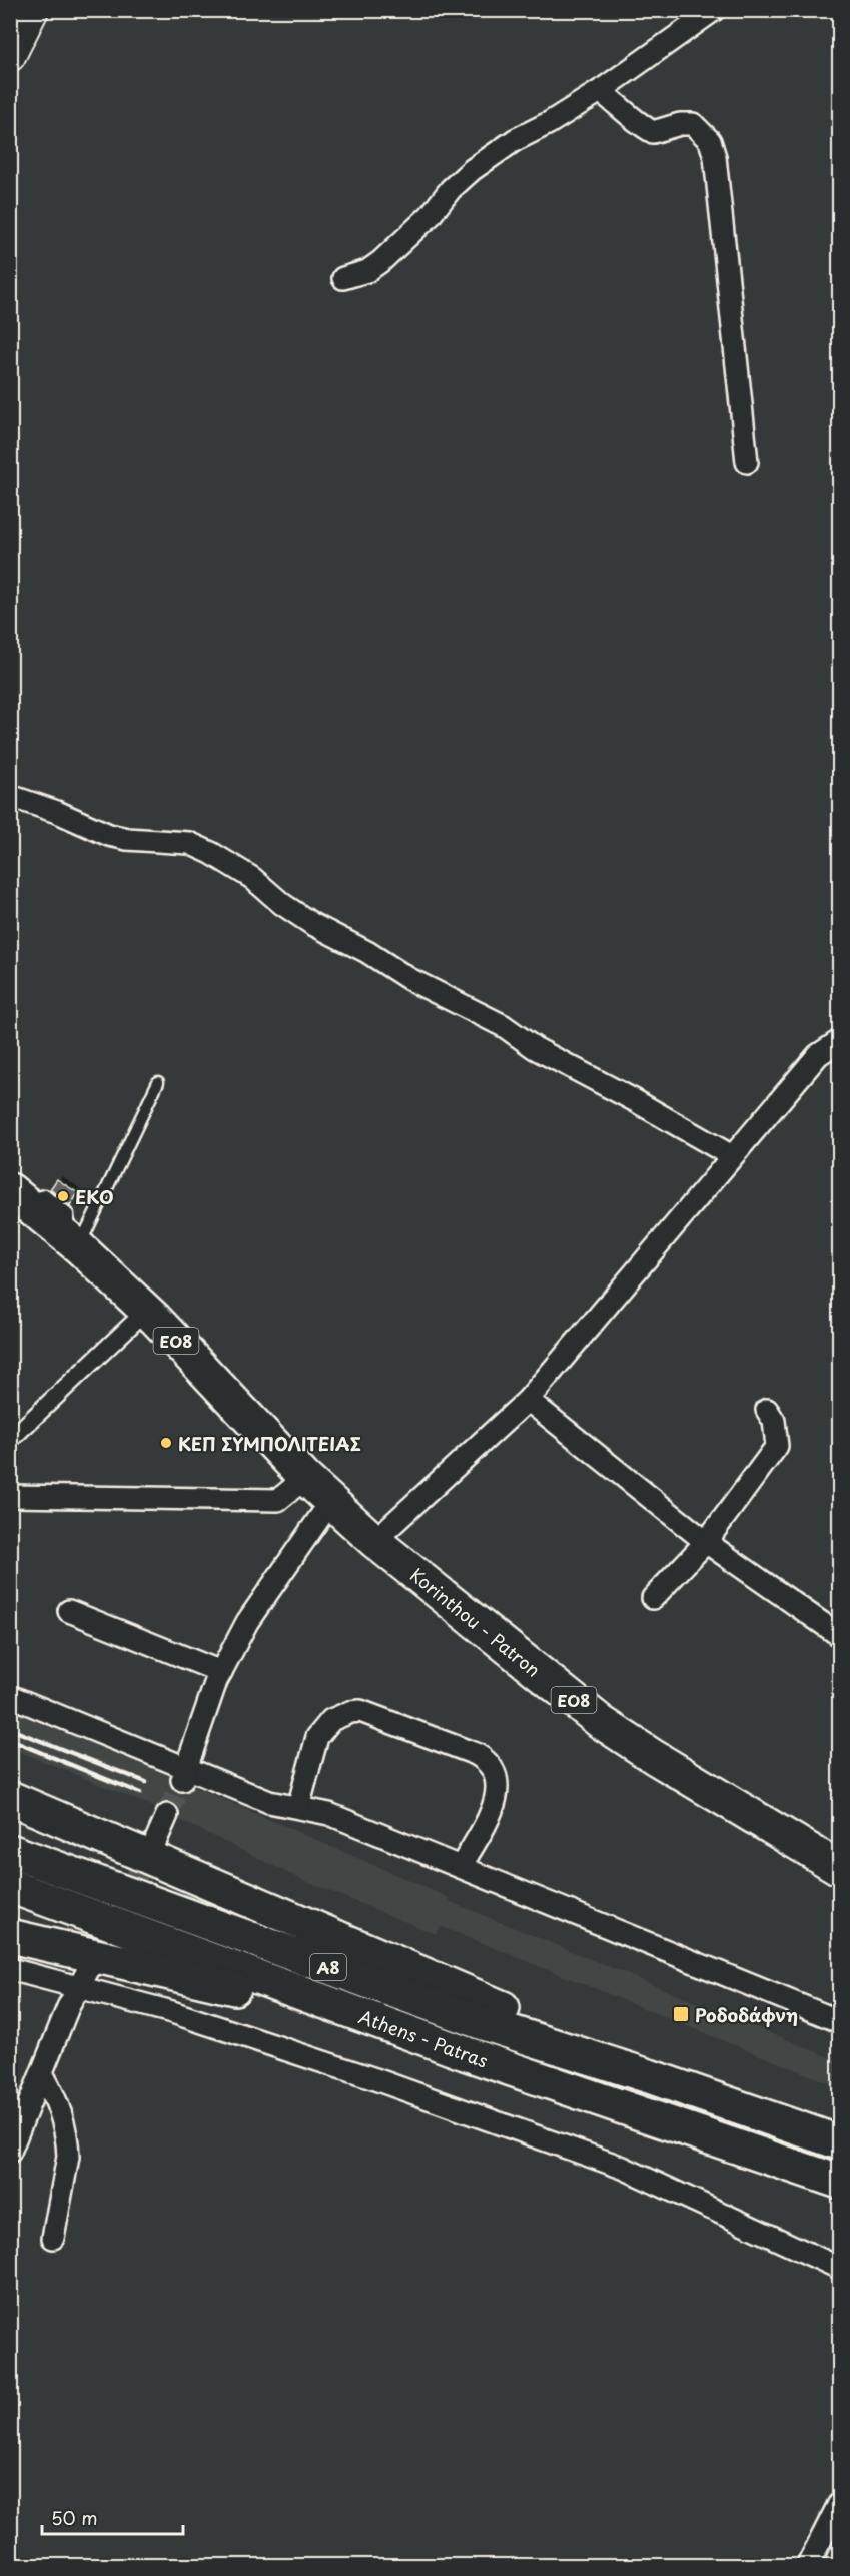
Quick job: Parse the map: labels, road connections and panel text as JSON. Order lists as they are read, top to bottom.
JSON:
{
  "streets": {
    "main road": [
      "ΕΟ8",
      "Korinthou - Patron",
      "Α8",
      "Athens - Patras"
    ]
  },
  "crossings": [
    ["ΕΟ8", "Korinthou - Patron"]
  ],
  "places": {
    "other": ["EKO", "ΚΕΠ ΣΥΜΠΟΛΙΤΕΙΑΣ"],
    "transit": ["Ροδοδάφνη"]
  },
  "scale_bar": "50 m"
}
